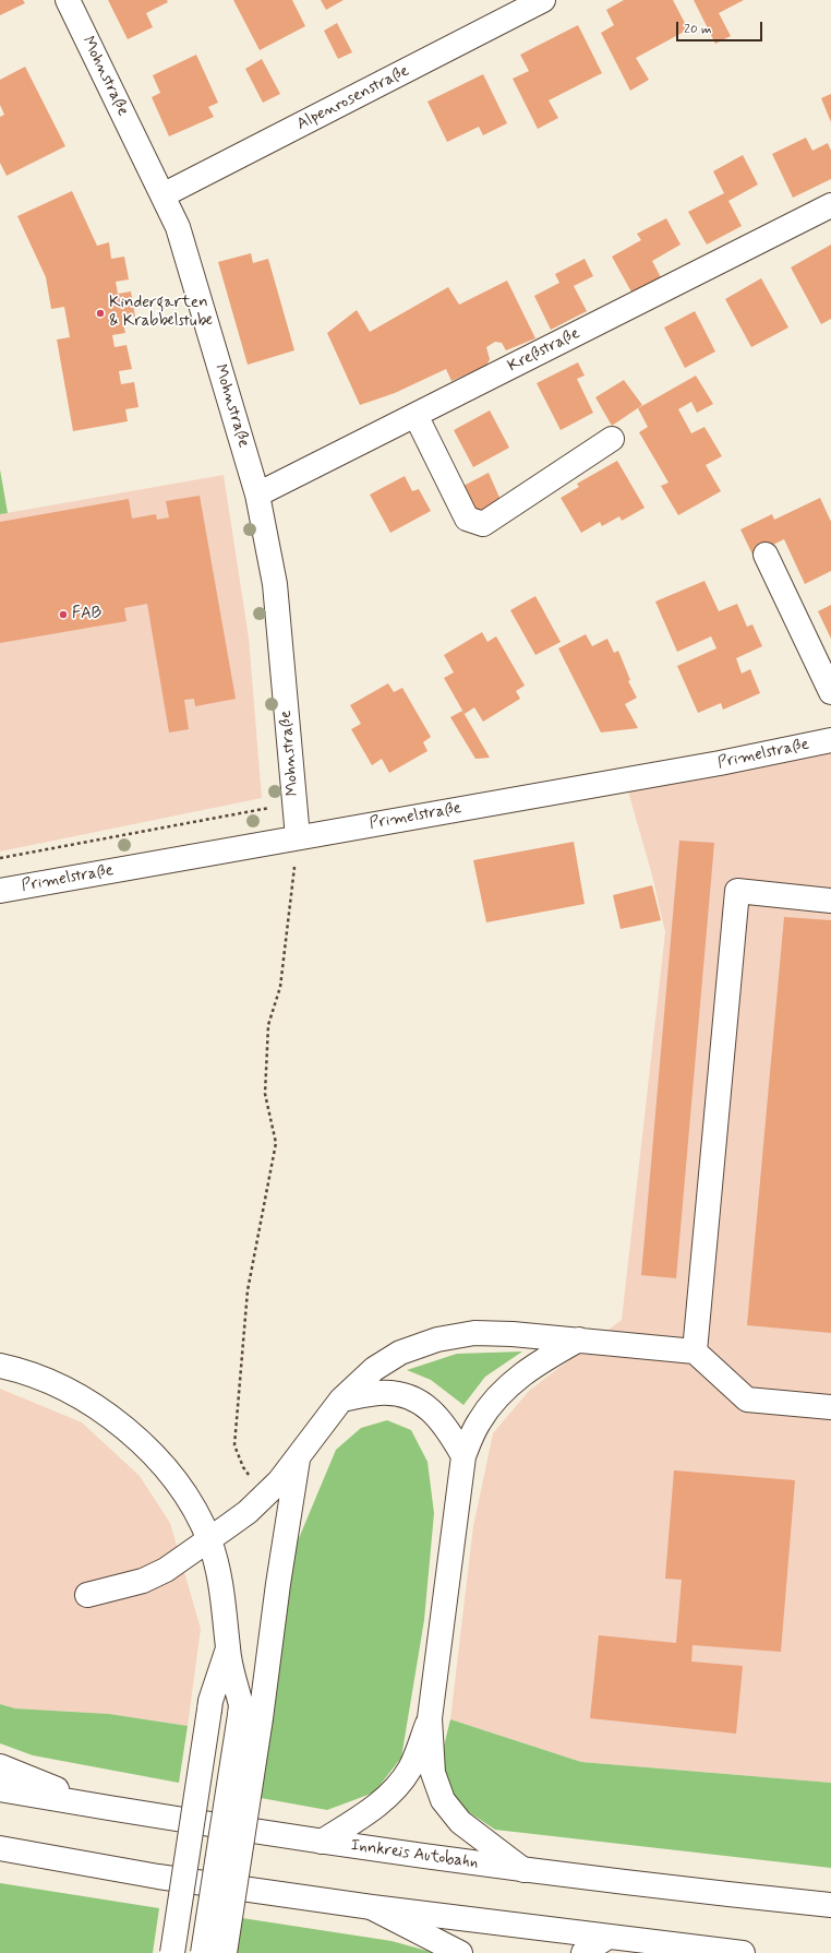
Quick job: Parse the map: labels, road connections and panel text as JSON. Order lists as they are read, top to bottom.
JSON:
{
  "streets": {
    "main road": [
      "Mohnstraße",
      "Alpenrosenstraße",
      "Kreßstraße",
      "Primelstraße",
      "Innkreis Autobahn"
    ]
  },
  "crossings": [
    ["Mohnstraße", "Alpenrosenstraße"],
    ["Mohnstraße", "Kreßstraße"],
    ["Mohnstraße", "Primelstraße"]
  ],
  "places": ["Kindergarten & Krabbelstube", "FAB"],
  "scale_bar": "20 m"
}
